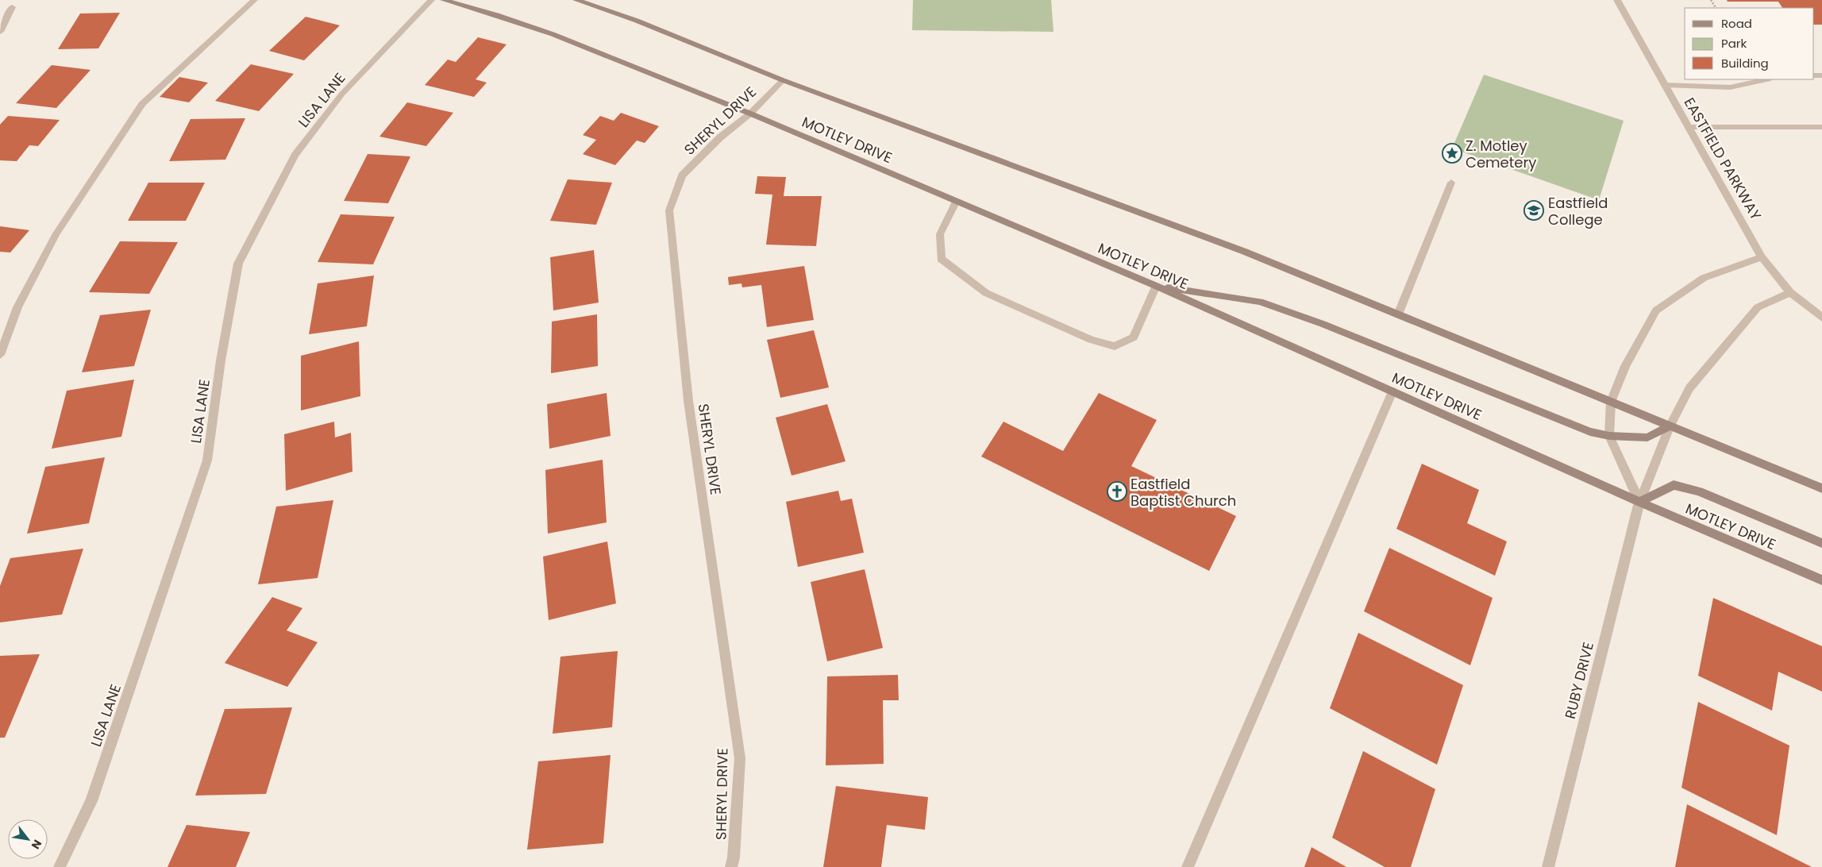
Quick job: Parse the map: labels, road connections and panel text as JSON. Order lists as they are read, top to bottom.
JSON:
{
  "streets": {
    "main road": ["MOTLEY DRIVE"],
    "street": [
      "LISA LANE",
      "SHERYL DRIVE",
      "EASTFIELD PARKWAY",
      "RUBY DRIVE"
    ]
  },
  "crossings": [
    ["SHERYL DRIVE", "MOTLEY DRIVE"],
    ["MOTLEY DRIVE", "RUBY DRIVE"],
    ["EASTFIELD PARKWAY", "RUBY DRIVE"]
  ],
  "places": {
    "place": ["Z. Motley Cemetery"],
    "school or university": ["Eastfield College"],
    "church": ["Eastfield Baptist Church"]
  },
  "legend": ["Road", "Park", "Building"],
  "north": "bottom right"
}
